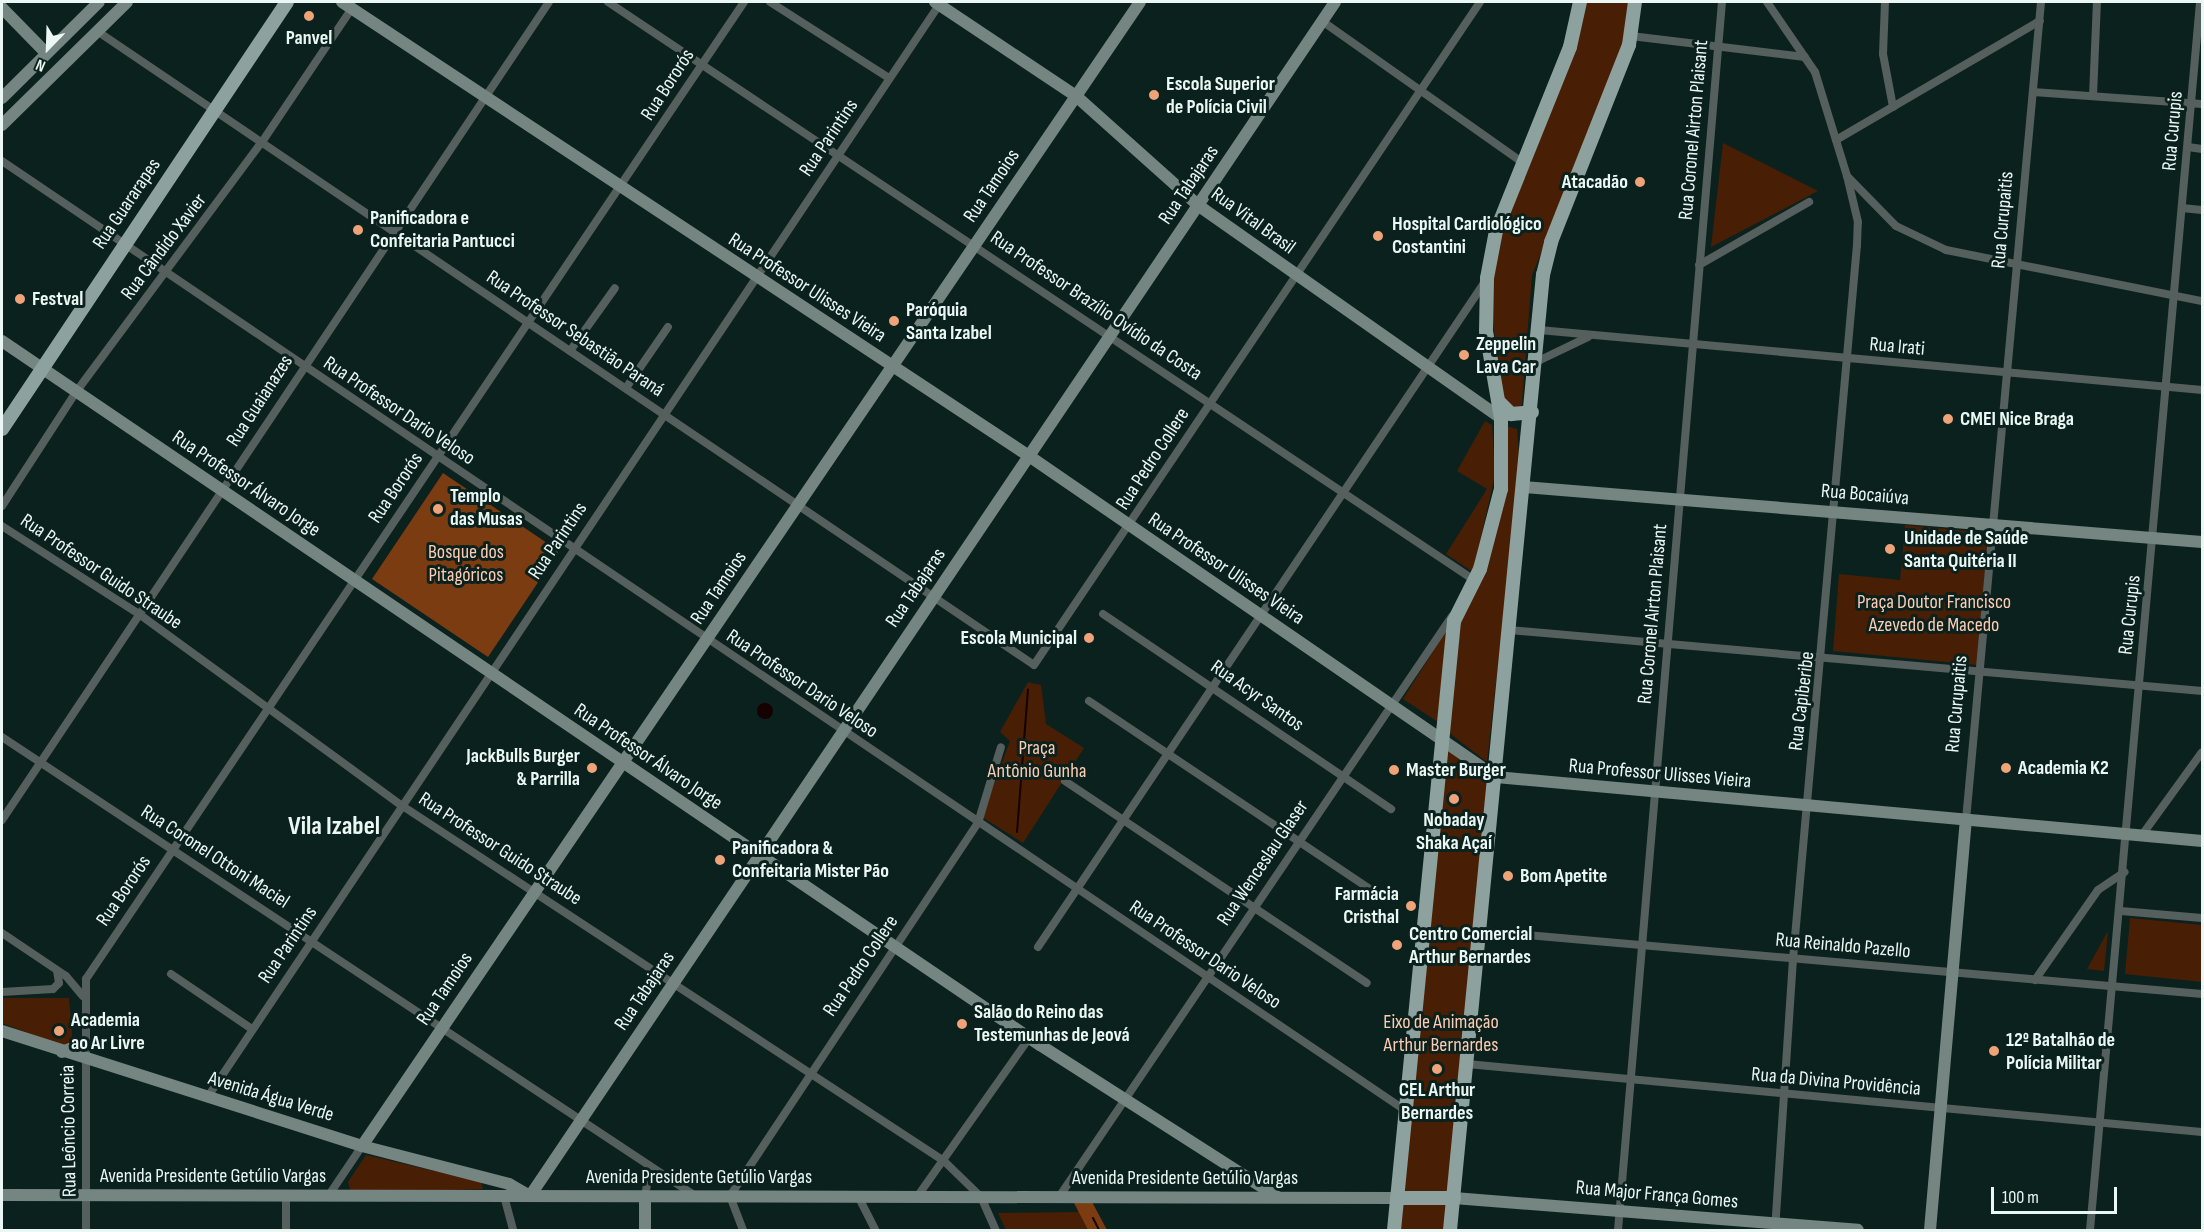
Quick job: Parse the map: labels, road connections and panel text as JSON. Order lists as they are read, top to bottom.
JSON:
{
  "streets": {
    "main road": ["Rua Guararapes"],
    "street": [
      "Rua Bororós",
      "Rua Coronel Airton Plaisant",
      "Rua Curupis",
      "Rua Parintins",
      "Rua Tabajaras",
      "Rua Tamoios",
      "Rua Curupaitis",
      "Rua Vital Brasil",
      "Rua Cândido Xavier",
      "Rua Professor Ulisses Vieira",
      "Rua Professor Brazílio Ovídio da Costa",
      "Rua Professor Sebastião Paraná",
      "Rua Irati",
      "Rua Guaianazes",
      "Rua Professor Dario Veloso",
      "Rua Pedro Collere",
      "Rua Professor Álvaro Jorge",
      "Rua Bocaiúva",
      "Rua Professor Guido Straube",
      "Rua Acyr Santos",
      "Rua Capiberibe",
      "Rua Coronel Ottoni Maciel",
      "Rua Wenceslau Glaser",
      "Rua Reinaldo Pazello",
      "Rua da Divina Providência",
      "Avenida Água Verde",
      "Rua Leôncio Correia",
      "Avenida Presidente Getúlio Vargas",
      "Rua Major França Gomes"
    ]
  },
  "crossings": [
    ["Rua Bororós", "Rua Professor Ulisses Vieira"],
    ["Rua Bororós", "Rua Professor Brazílio Ovídio da Costa"],
    ["Rua Bororós", "Rua Professor Sebastião Paraná"],
    ["Rua Bororós", "Rua Professor Dario Veloso"],
    ["Rua Bororós", "Rua Professor Álvaro Jorge"],
    ["Rua Bororós", "Rua Professor Guido Straube"],
    ["Rua Bororós", "Rua Coronel Ottoni Maciel"],
    ["Rua Bororós", "Rua Leôncio Correia"],
    ["Rua Coronel Airton Plaisant", "Rua Professor Ulisses Vieira"],
    ["Rua Coronel Airton Plaisant", "Rua Irati"],
    ["Rua Coronel Airton Plaisant", "Rua Bocaiúva"],
    ["Rua Coronel Airton Plaisant", "Rua Reinaldo Pazello"],
    ["Rua Coronel Airton Plaisant", "Rua da Divina Providência"],
    ["Rua Coronel Airton Plaisant", "Rua Major França Gomes"],
    ["Rua Curupis", "Rua Professor Ulisses Vieira"],
    ["Rua Curupis", "Rua Irati"],
    ["Rua Curupis", "Rua Bocaiúva"],
    ["Rua Curupis", "Rua Reinaldo Pazello"],
    ["Rua Curupis", "Rua da Divina Providência"],
    ["Rua Parintins", "Rua Vital Brasil"],
    ["Rua Parintins", "Rua Professor Ulisses Vieira"],
    ["Rua Parintins", "Rua Professor Brazílio Ovídio da Costa"],
    ["Rua Parintins", "Rua Professor Sebastião Paraná"],
    ["Rua Parintins", "Rua Professor Dario Veloso"],
    ["Rua Parintins", "Rua Professor Álvaro Jorge"],
    ["Rua Parintins", "Rua Professor Guido Straube"],
    ["Rua Parintins", "Rua Coronel Ottoni Maciel"],
    ["Rua Parintins", "Avenida Água Verde"],
    ["Rua Tabajaras", "Rua Vital Brasil"],
    ["Rua Tabajaras", "Rua Professor Ulisses Vieira"],
    ["Rua Tabajaras", "Rua Professor Brazílio Ovídio da Costa"],
    ["Rua Tabajaras", "Rua Professor Sebastião Paraná"],
    ["Rua Tabajaras", "Rua Professor Dario Veloso"],
    ["Rua Tabajaras", "Rua Professor Álvaro Jorge"],
    ["Rua Tabajaras", "Rua Professor Guido Straube"],
    ["Rua Tabajaras", "Rua Coronel Ottoni Maciel"],
    ["Rua Tabajaras", "Avenida Água Verde"],
    ["Rua Tabajaras", "Avenida Presidente Getúlio Vargas"],
    ["Rua Tamoios", "Rua Vital Brasil"],
    ["Rua Tamoios", "Rua Professor Ulisses Vieira"],
    ["Rua Tamoios", "Rua Professor Brazílio Ovídio da Costa"],
    ["Rua Tamoios", "Rua Professor Sebastião Paraná"],
    ["Rua Tamoios", "Rua Professor Dario Veloso"],
    ["Rua Tamoios", "Rua Professor Álvaro Jorge"],
    ["Rua Tamoios", "Rua Professor Guido Straube"],
    ["Rua Tamoios", "Rua Coronel Ottoni Maciel"],
    ["Rua Tamoios", "Avenida Água Verde"],
    ["Rua Tamoios", "Avenida Presidente Getúlio Vargas"],
    ["Rua Guararapes", "Rua Professor Sebastião Paraná"],
    ["Rua Guararapes", "Rua Professor Dario Veloso"],
    ["Rua Guararapes", "Rua Professor Álvaro Jorge"],
    ["Rua Curupaitis", "Rua Professor Ulisses Vieira"],
    ["Rua Curupaitis", "Rua Irati"],
    ["Rua Curupaitis", "Rua Bocaiúva"],
    ["Rua Curupaitis", "Rua Reinaldo Pazello"],
    ["Rua Curupaitis", "Rua da Divina Providência"],
    ["Rua Vital Brasil", "Rua Pedro Collere"],
    ["Rua Cândido Xavier", "Rua Professor Ulisses Vieira"],
    ["Rua Cândido Xavier", "Rua Professor Sebastião Paraná"],
    ["Rua Cândido Xavier", "Rua Professor Dario Veloso"],
    ["Rua Cândido Xavier", "Rua Professor Álvaro Jorge"],
    ["Rua Professor Ulisses Vieira", "Rua Guaianazes"],
    ["Rua Professor Ulisses Vieira", "Rua Pedro Collere"],
    ["Rua Professor Ulisses Vieira", "Rua Capiberibe"],
    ["Rua Professor Ulisses Vieira", "Rua Wenceslau Glaser"],
    ["Rua Professor Brazílio Ovídio da Costa", "Rua Pedro Collere"],
    ["Rua Professor Sebastião Paraná", "Rua Guaianazes"],
    ["Rua Professor Sebastião Paraná", "Rua Pedro Collere"],
    ["Rua Irati", "Rua Capiberibe"],
    ["Rua Guaianazes", "Rua Professor Dario Veloso"],
    ["Rua Guaianazes", "Rua Professor Álvaro Jorge"],
    ["Rua Guaianazes", "Rua Professor Guido Straube"],
    ["Rua Guaianazes", "Rua Coronel Ottoni Maciel"],
    ["Rua Professor Dario Veloso", "Rua Pedro Collere"],
    ["Rua Professor Dario Veloso", "Rua Wenceslau Glaser"],
    ["Rua Pedro Collere", "Rua Professor Álvaro Jorge"],
    ["Rua Pedro Collere", "Rua Professor Guido Straube"],
    ["Rua Pedro Collere", "Avenida Presidente Getúlio Vargas"],
    ["Rua Professor Álvaro Jorge", "Rua Wenceslau Glaser"],
    ["Rua Professor Álvaro Jorge", "Avenida Presidente Getúlio Vargas"],
    ["Rua Bocaiúva", "Rua Capiberibe"],
    ["Rua Professor Guido Straube", "Avenida Presidente Getúlio Vargas"],
    ["Rua Acyr Santos", "Rua Wenceslau Glaser"],
    ["Rua Capiberibe", "Rua Reinaldo Pazello"],
    ["Rua Capiberibe", "Rua da Divina Providência"],
    ["Rua Capiberibe", "Rua Major França Gomes"],
    ["Rua Coronel Ottoni Maciel", "Avenida Presidente Getúlio Vargas"],
    ["Rua Wenceslau Glaser", "Avenida Presidente Getúlio Vargas"],
    ["Avenida Água Verde", "Rua Leôncio Correia"],
    ["Avenida Água Verde", "Avenida Presidente Getúlio Vargas"],
    ["Rua Leôncio Correia", "Avenida Presidente Getúlio Vargas"]
  ],
  "districts": ["Vila Izabel"],
  "parks": [
    "Bosque dos Pitagóricos",
    "Praça Doutor Francisco Azevedo de Macedo",
    "Praça Antônio Gunha",
    "Eixo de Animação Arthur Bernardes"
  ],
  "places": [
    "Panvel",
    "Escola Superior de Polícia Civil",
    "Atacadão",
    "Panificadora e Confeitaria Pantucci",
    "Hospital Cardiológico Costantini",
    "Festval",
    "Paróquia Santa Izabel",
    "Zeppelin Lava Car",
    "CMEI Nice Braga",
    "Templo das Musas",
    "Unidade de Saúde Santa Quitéria II",
    "Escola Municipal",
    "JackBulls Burger & Parrilla",
    "Academia K2",
    "Master Burger",
    "Nobaday Shaka Açaí",
    "Panificadora & Confeitaria Mister Pão",
    "Bom Apetite",
    "Farmácia Cristhal",
    "Centro Comercial Arthur Bernardes",
    "Salão do Reino das Testemunhas de Jeová",
    "Academia ao Ar Livre",
    "12º Batalhão de Polícia Militar",
    "CEL Arthur Bernardes"
  ],
  "scale_bar": "100 m",
  "north": "bottom left"
}
